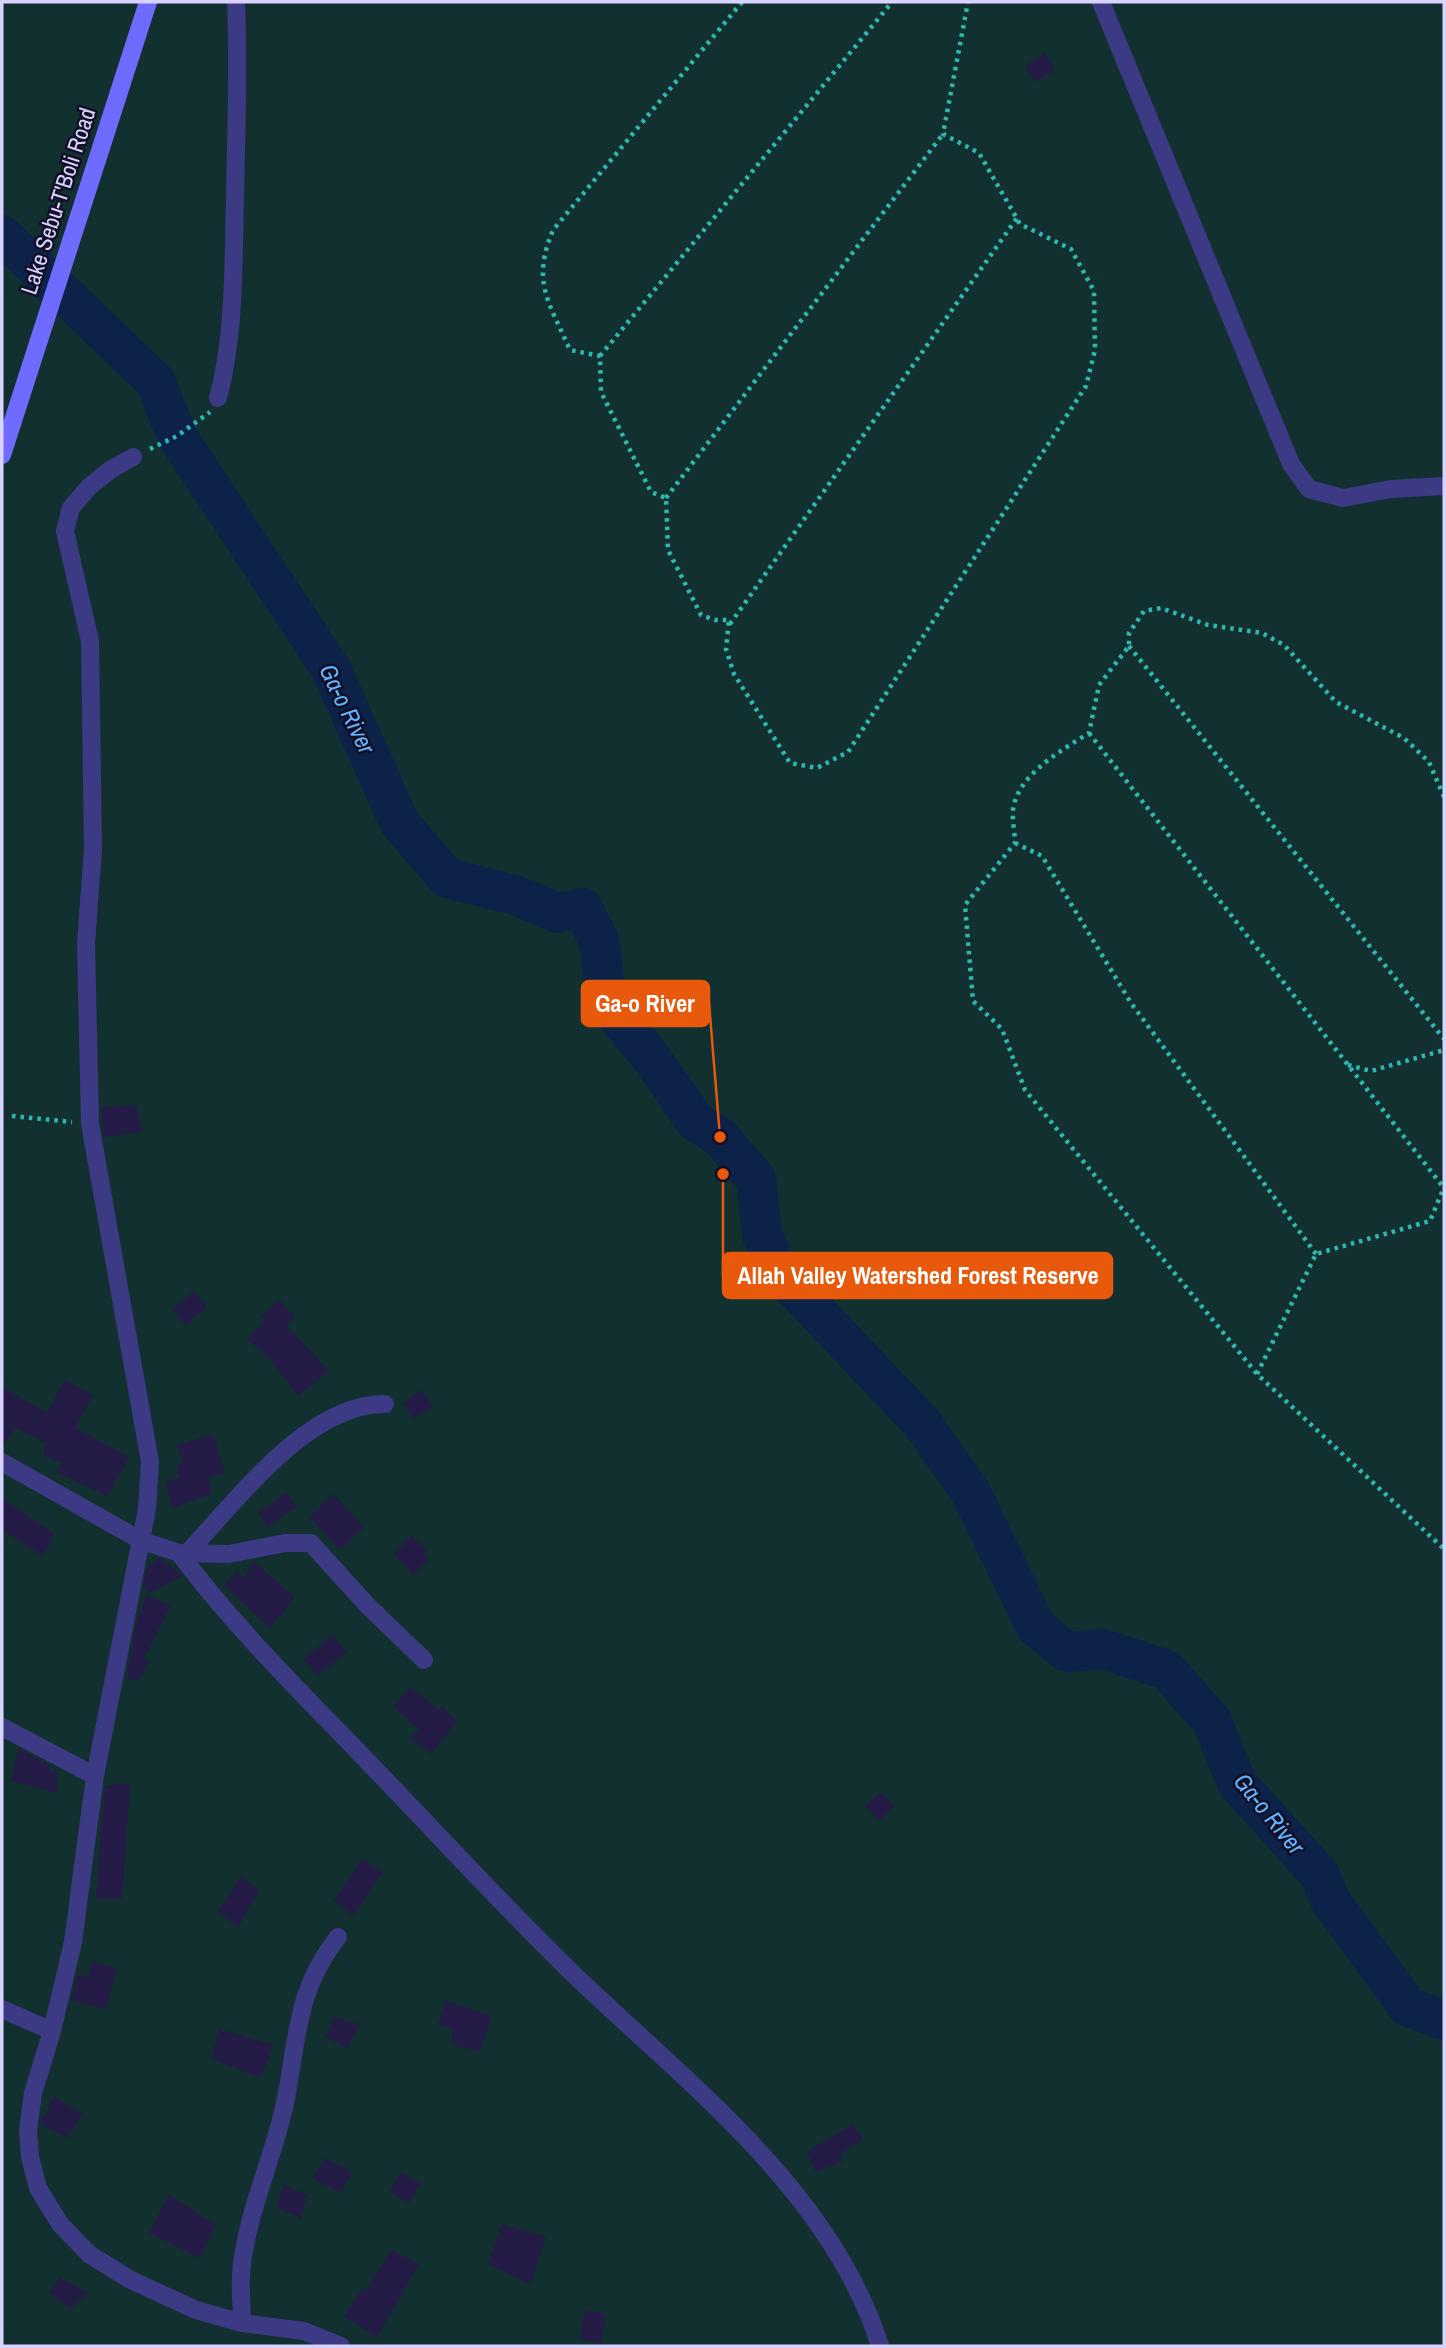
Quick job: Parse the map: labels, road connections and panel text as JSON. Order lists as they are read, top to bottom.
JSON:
{
  "streets": {
    "main road": ["Lake Sebu-T'Boli Road"]
  },
  "water": ["Ga-o River"],
  "places": ["Ga-o River", "Allah Valley Watershed Forest Reserve"]
}
